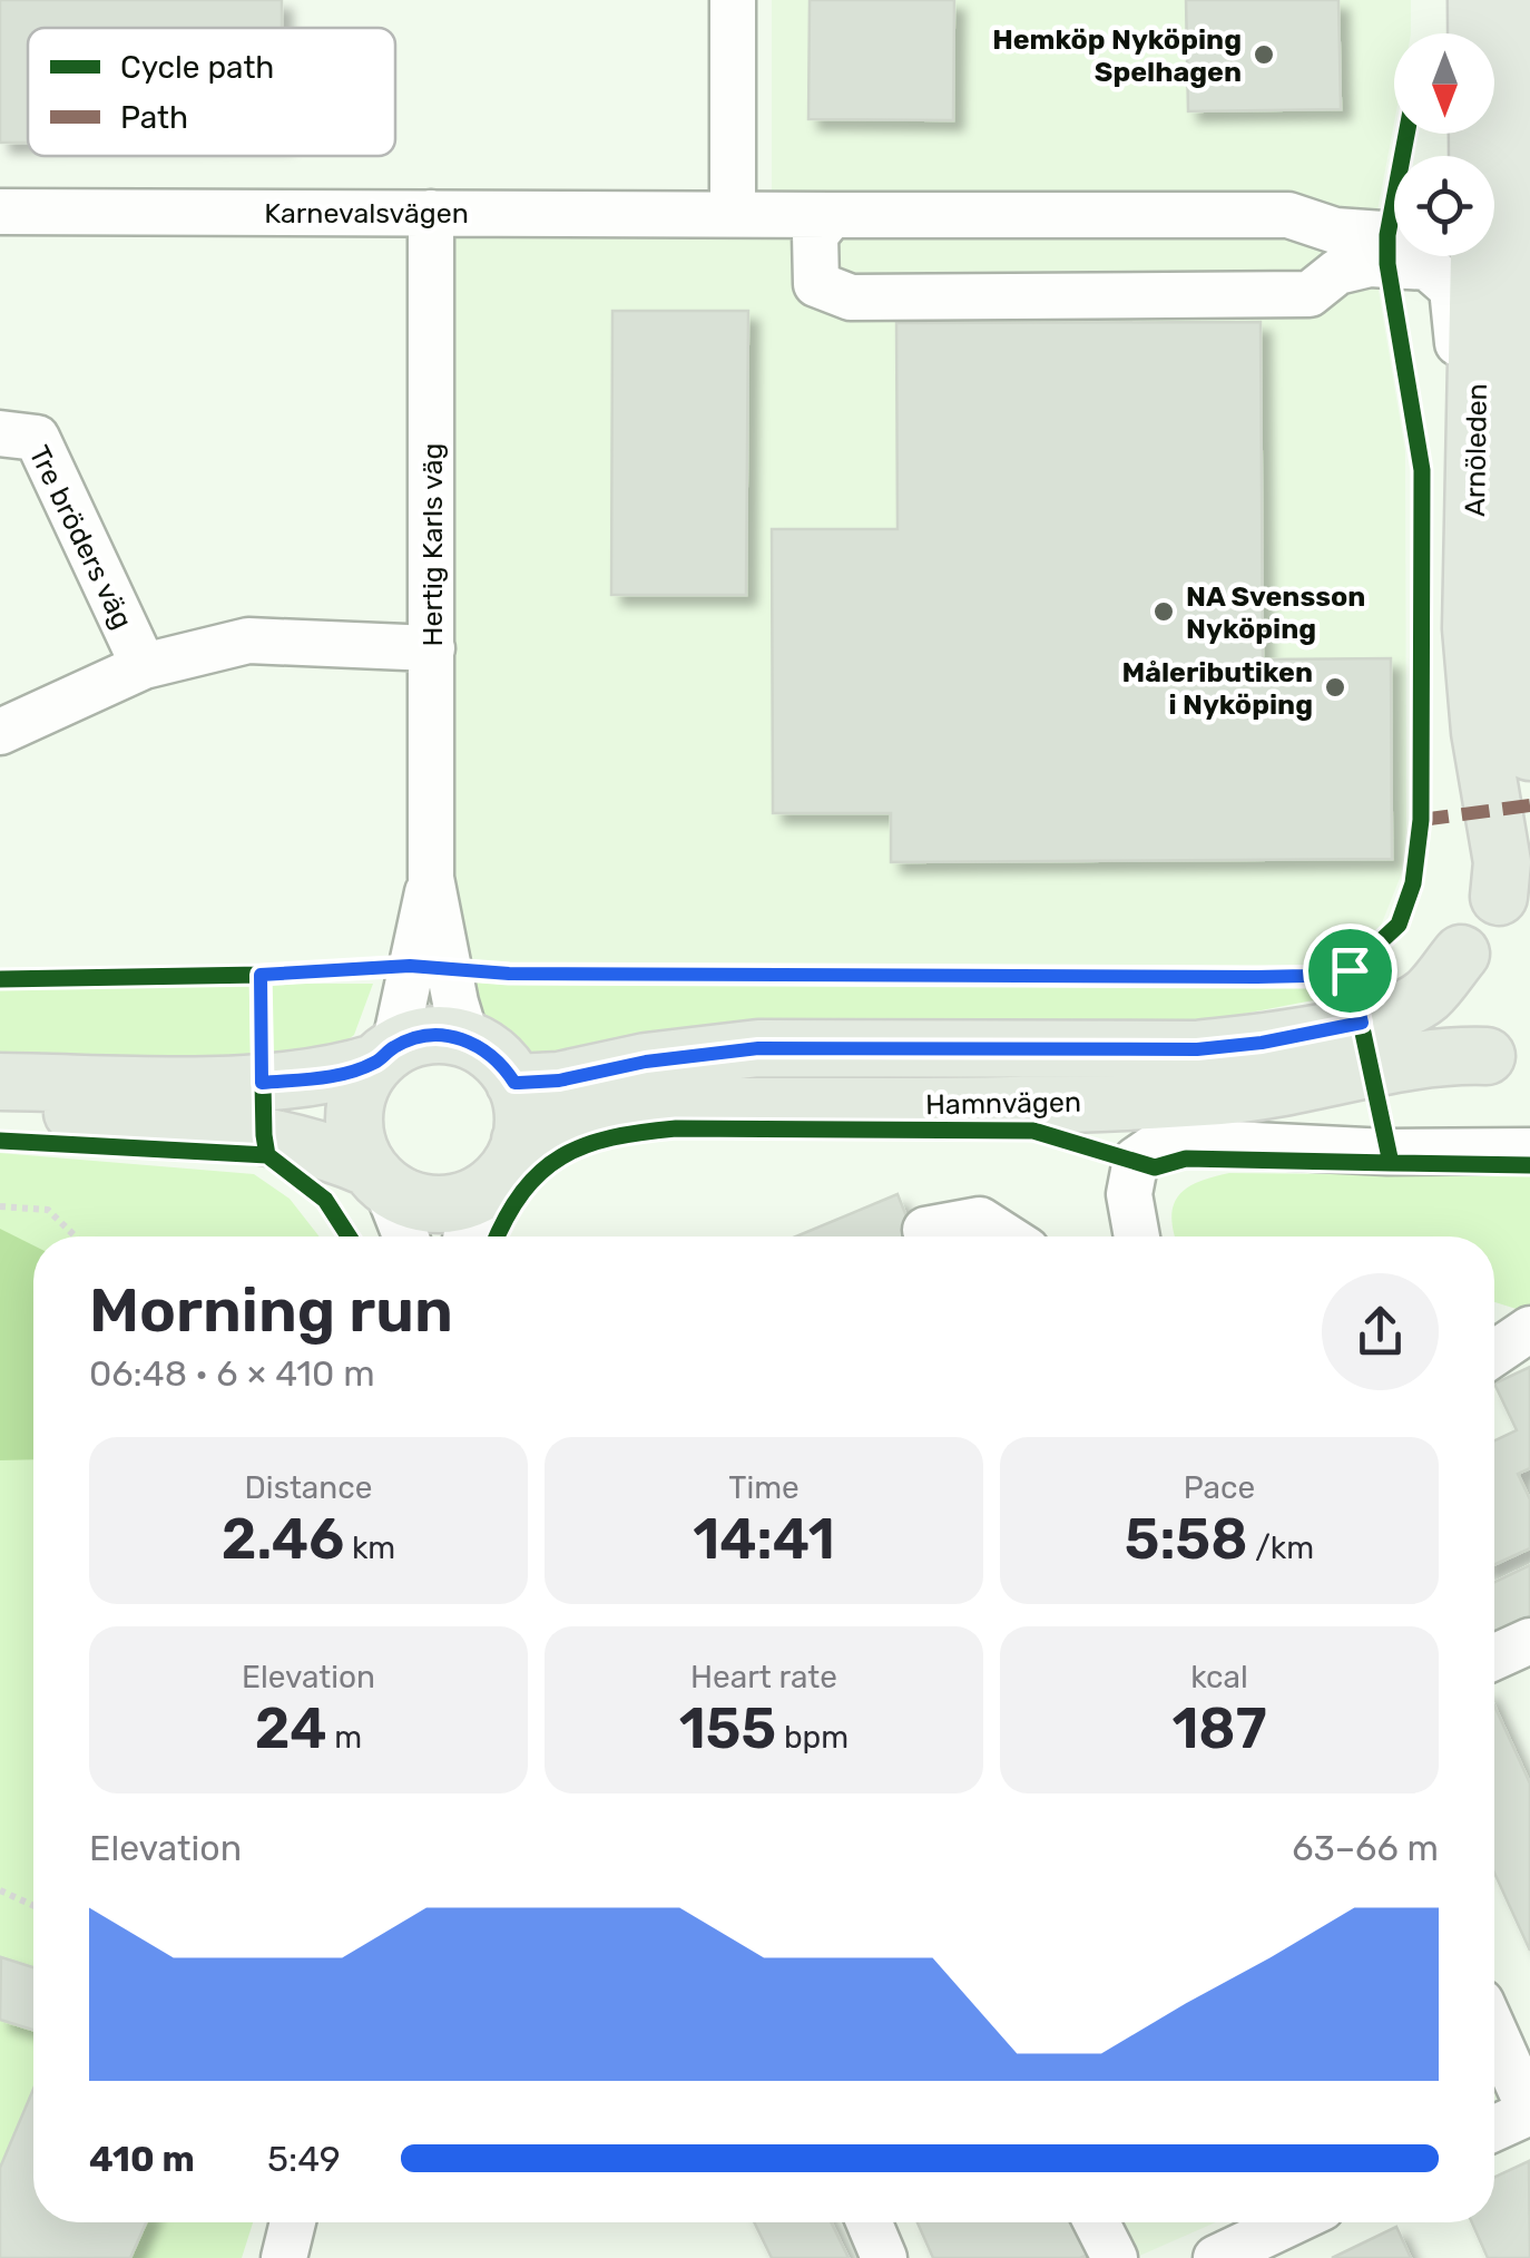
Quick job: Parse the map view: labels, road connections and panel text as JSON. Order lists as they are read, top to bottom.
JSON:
{
  "streets": {
    "main road": ["Arnöleden", "Hamnvägen"],
    "street": ["Karnevalsvägen", "Tre bröders väg", "Hertig Karls väg"]
  },
  "crossings": [
    ["Karnevalsvägen", "Hertig Karls väg"],
    ["Arnöleden", "Hamnvägen"],
    ["Hertig Karls väg", "Hamnvägen"]
  ],
  "places": ["Hemköp Nyköping Spelhagen", "NA Svensson Nyköping", "Måleributiken i Nyköping"],
  "legend": ["Cycle path", "Path"],
  "north": "bottom",
  "page": {
    "heading": ["Morning run", "06:48 · 6 × 410 m"],
    "stats": [
      ["Distance", "2.46 km"],
      ["Time", "14:41"],
      ["Pace", "5:58 /km"],
      ["Elevation", "24 m"],
      ["Heart rate", "155 bpm"],
      ["kcal", "187"]
    ],
    "chart": ["Elevation", "63–66 m"],
    "list": [
      {
        "name": "410 m",
        "note": "5:49"
      }
    ]
  }
}
